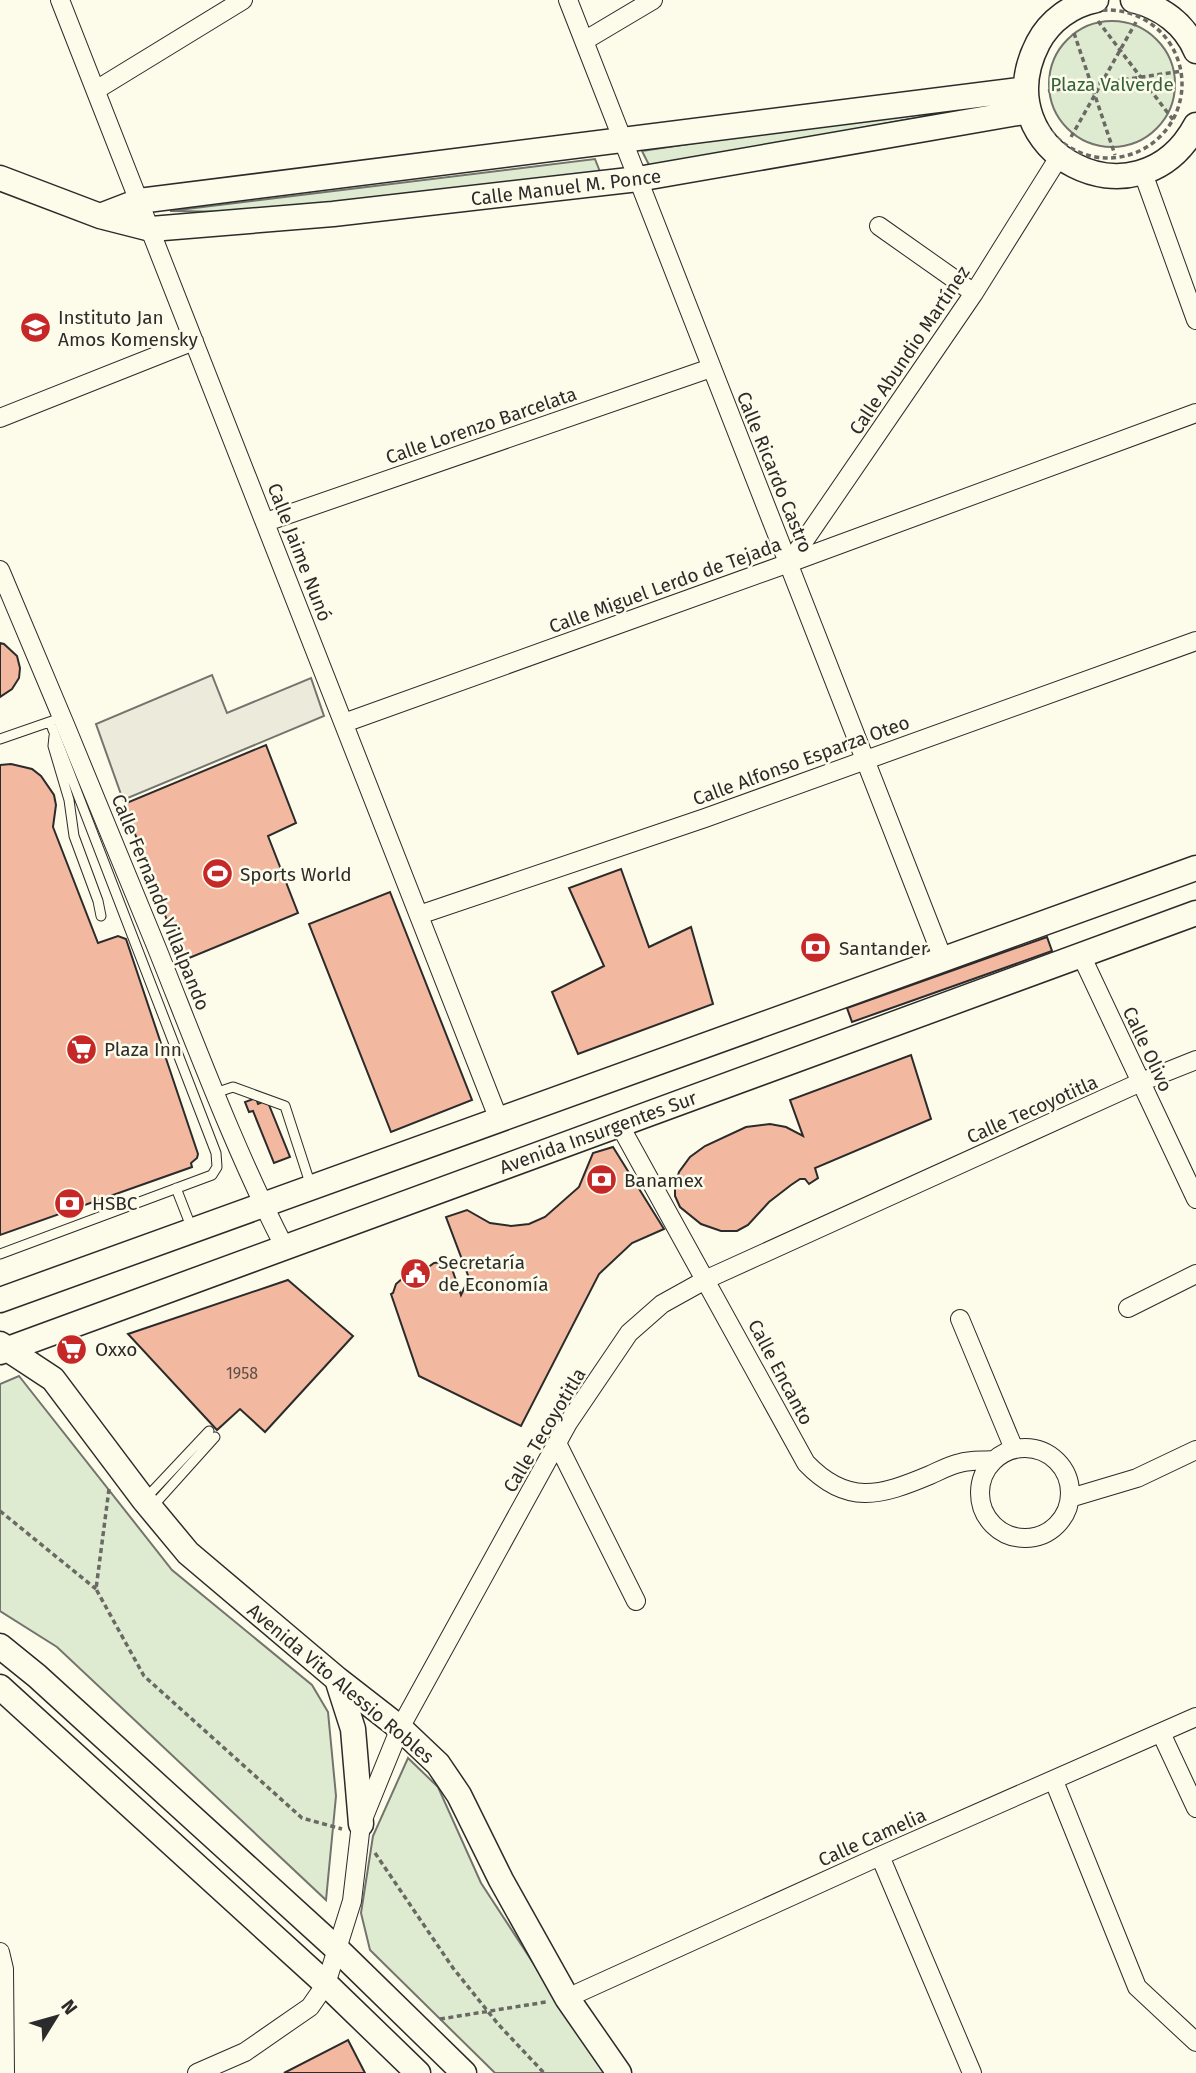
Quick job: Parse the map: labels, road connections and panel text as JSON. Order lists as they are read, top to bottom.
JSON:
{
  "streets": {
    "main road": ["Calle Manuel M. Ponce", "Avenida Insurgentes Sur", "Avenida Vito Alessio Robles"],
    "street": [
      "Calle Abundio Martínez",
      "Calle Lorenzo Barcelata",
      "Calle Ricardo Castro",
      "Calle Jaime Nunó",
      "Calle Miguel Lerdo de Tejada",
      "Calle Alfonso Esparza Oteo",
      "Calle Fernando Villalpando",
      "Calle Olivo",
      "Calle Tecoyotitla",
      "Calle Encanto",
      "Calle Camelia"
    ]
  },
  "crossings": [
    ["Calle Manuel M. Ponce", "Calle Ricardo Castro"],
    ["Calle Manuel M. Ponce", "Calle Jaime Nunó"],
    ["Calle Abundio Martínez", "Calle Ricardo Castro"],
    ["Calle Abundio Martínez", "Calle Miguel Lerdo de Tejada"],
    ["Calle Lorenzo Barcelata", "Calle Ricardo Castro"],
    ["Calle Lorenzo Barcelata", "Calle Jaime Nunó"],
    ["Calle Ricardo Castro", "Calle Miguel Lerdo de Tejada"],
    ["Calle Ricardo Castro", "Calle Alfonso Esparza Oteo"],
    ["Calle Jaime Nunó", "Calle Miguel Lerdo de Tejada"],
    ["Calle Jaime Nunó", "Calle Alfonso Esparza Oteo"],
    ["Calle Fernando Villalpando", "Avenida Insurgentes Sur"],
    ["Calle Olivo", "Calle Tecoyotitla"],
    ["Calle Olivo", "Avenida Insurgentes Sur"],
    ["Calle Tecoyotitla", "Calle Encanto"],
    ["Calle Tecoyotitla", "Avenida Vito Alessio Robles"],
    ["Avenida Insurgentes Sur", "Calle Encanto"],
    ["Avenida Insurgentes Sur", "Avenida Vito Alessio Robles"],
    ["Avenida Vito Alessio Robles", "Calle Camelia"]
  ],
  "parks": ["Plaza Valverde"],
  "places": {
    "school or university": ["Instituto Jan Amos Komensky"],
    "sports": ["Sports World"],
    "bank": ["Santander", "Banamex", "HSBC"],
    "supermarket": ["Plaza Inn", "Oxxo"],
    "public building": ["Secretaría de Economía"]
  },
  "house_numbers": ["1958"],
  "north": "top right"
}
